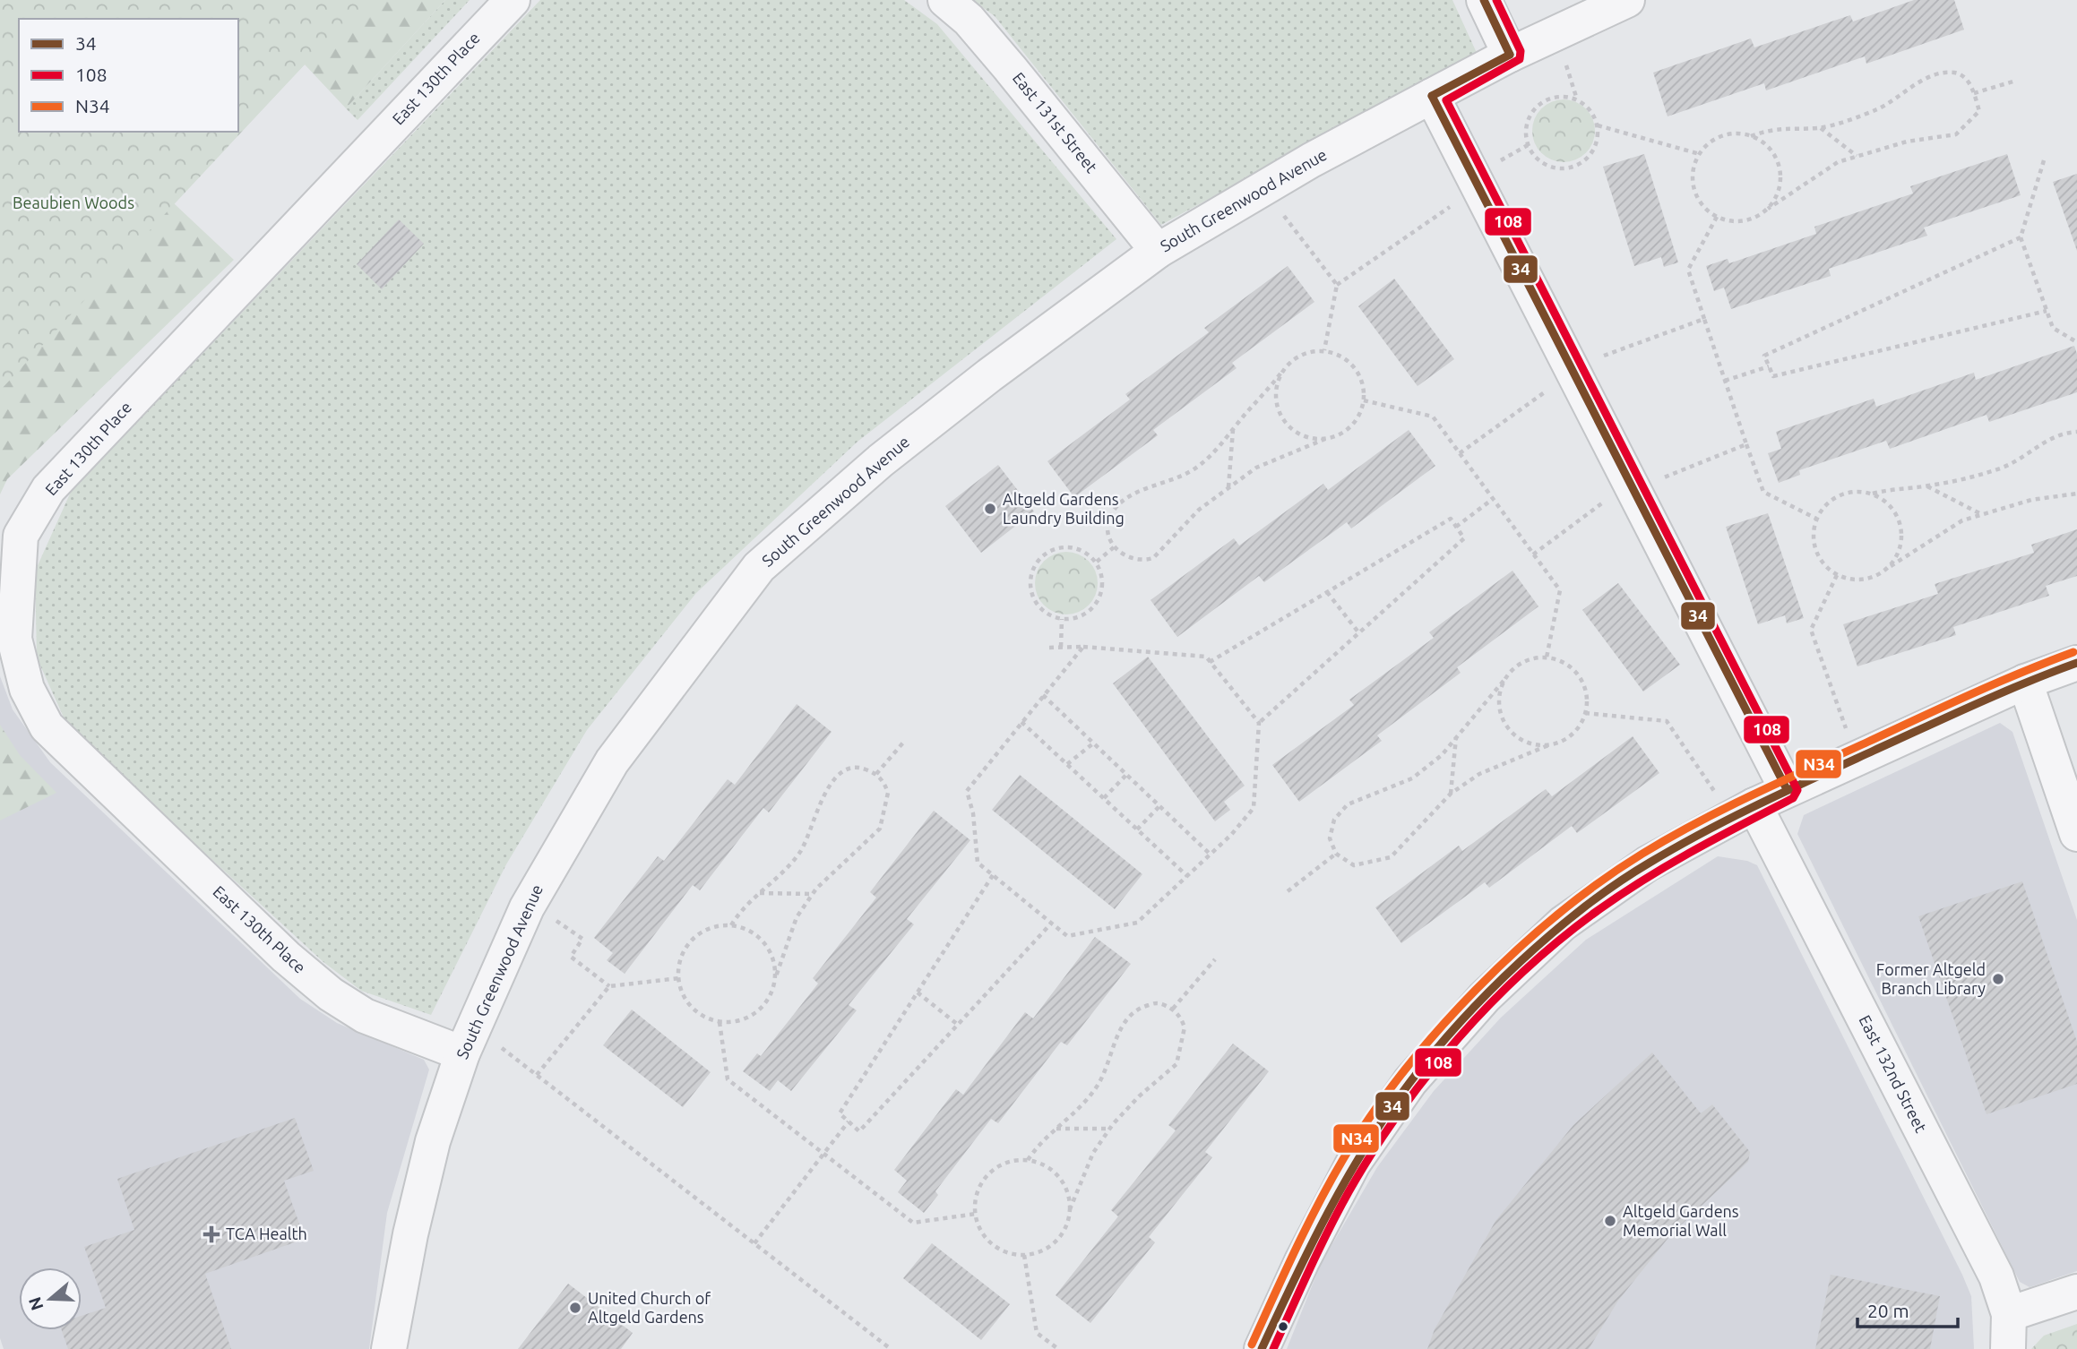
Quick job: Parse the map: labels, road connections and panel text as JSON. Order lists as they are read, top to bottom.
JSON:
{
  "streets": {
    "street": [
      "East 130th Place",
      "East 131st Street",
      "South Greenwood Avenue",
      "East 132nd Street"
    ]
  },
  "crossings": [
    ["East 130th Place", "South Greenwood Avenue"],
    ["East 131st Street", "South Greenwood Avenue"]
  ],
  "parks": ["Beaubien Woods"],
  "places": {
    "other": [
      "Altgeld Gardens Laundry Building",
      "Former Altgeld Branch Library",
      "Altgeld Gardens Memorial Wall",
      "United Church of Altgeld Gardens"
    ],
    "health": ["TCA Health"]
  },
  "lines": ["transit line 34", "transit line 108", "transit line N34"],
  "legend": ["34", "108", "N34"],
  "scale_bar": "20 m",
  "north": "left"
}
